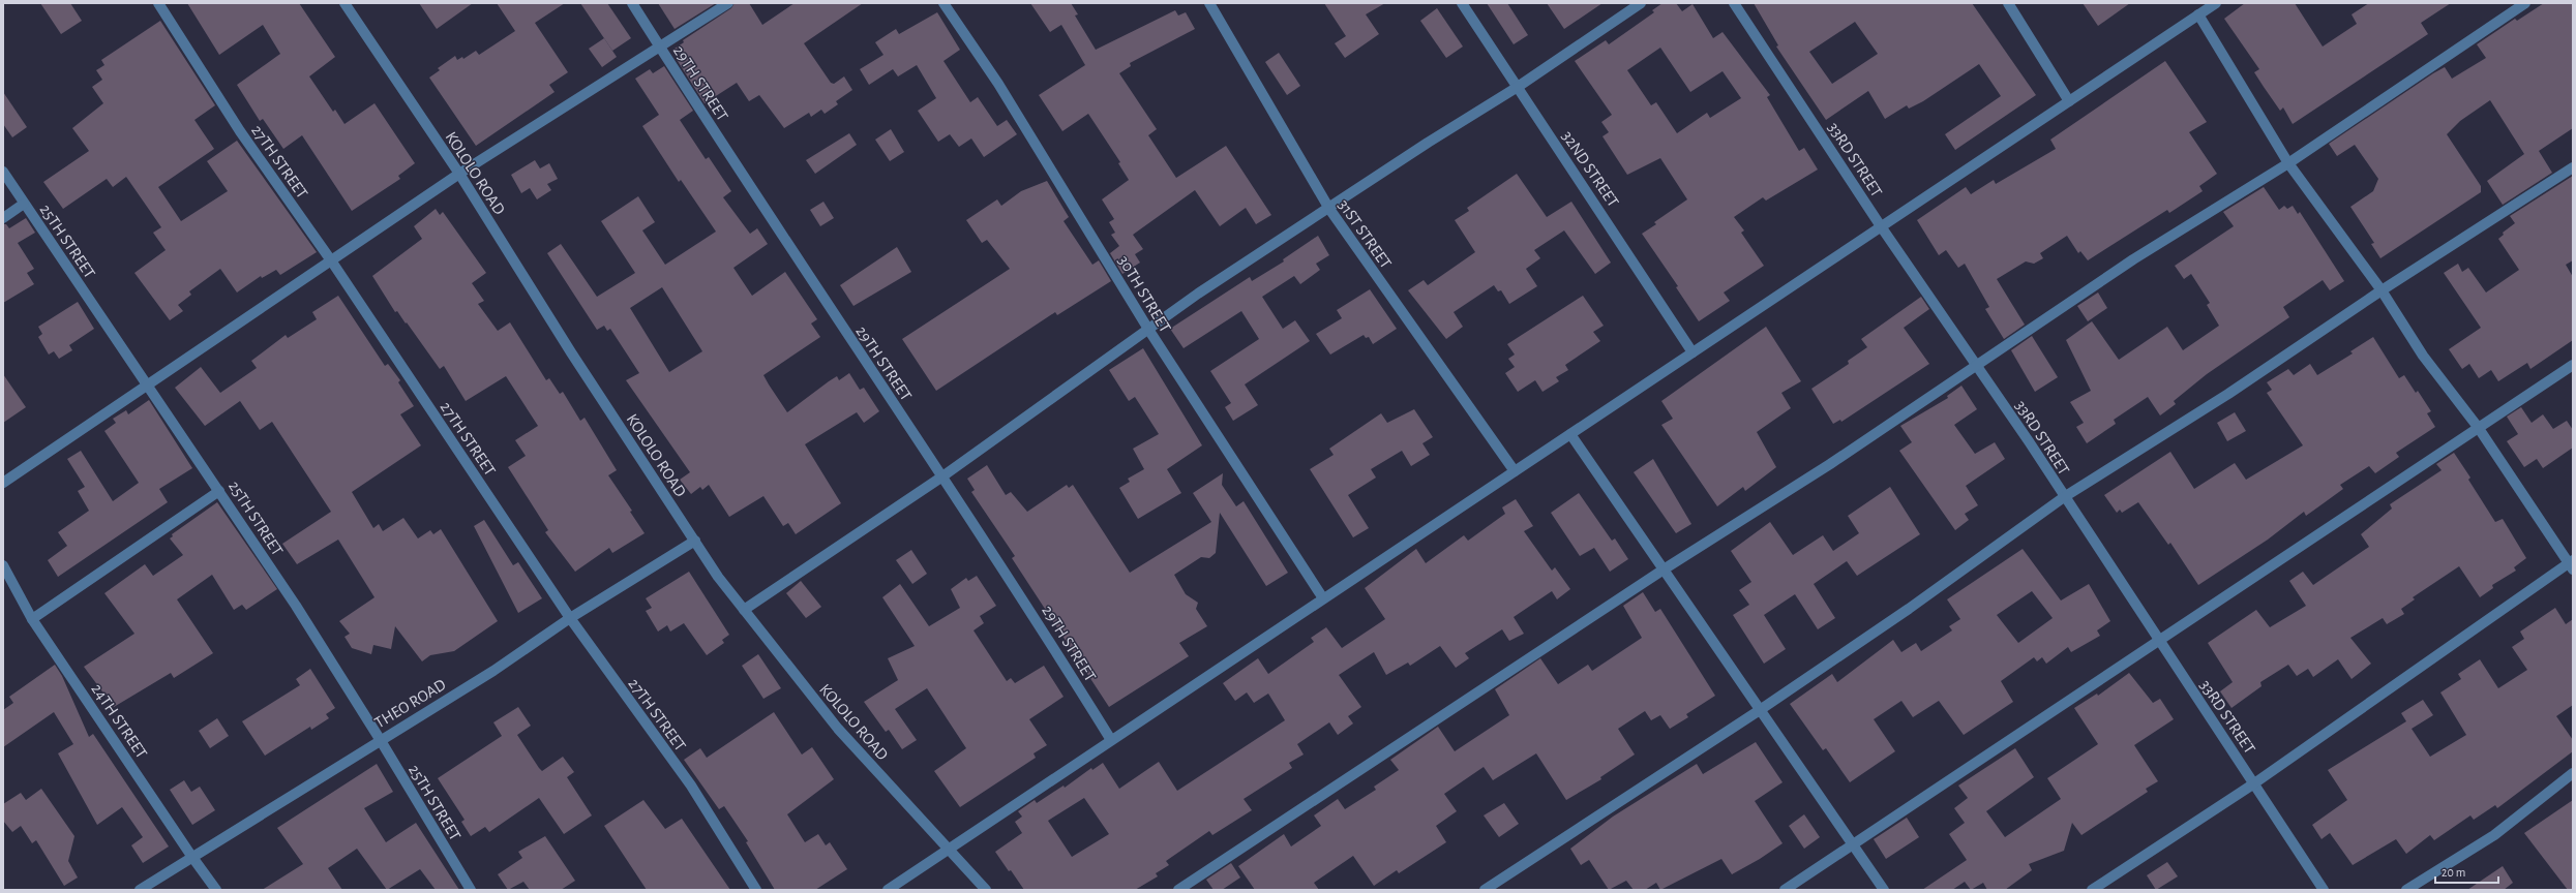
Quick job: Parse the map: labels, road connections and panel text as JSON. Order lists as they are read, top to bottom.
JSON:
{
  "streets": {
    "street": [
      "29TH STREET",
      "33RD STREET",
      "27TH STREET",
      "32ND STREET",
      "KOLOLO ROAD",
      "31ST STREET",
      "25TH STREET",
      "30TH STREET",
      "THEO ROAD",
      "24TH STREET"
    ]
  },
  "crossings": [
    ["27TH STREET", "THEO ROAD"],
    ["KOLOLO ROAD", "THEO ROAD"],
    ["25TH STREET", "THEO ROAD"],
    ["THEO ROAD", "24TH STREET"]
  ],
  "scale_bar": "20 m"
}
